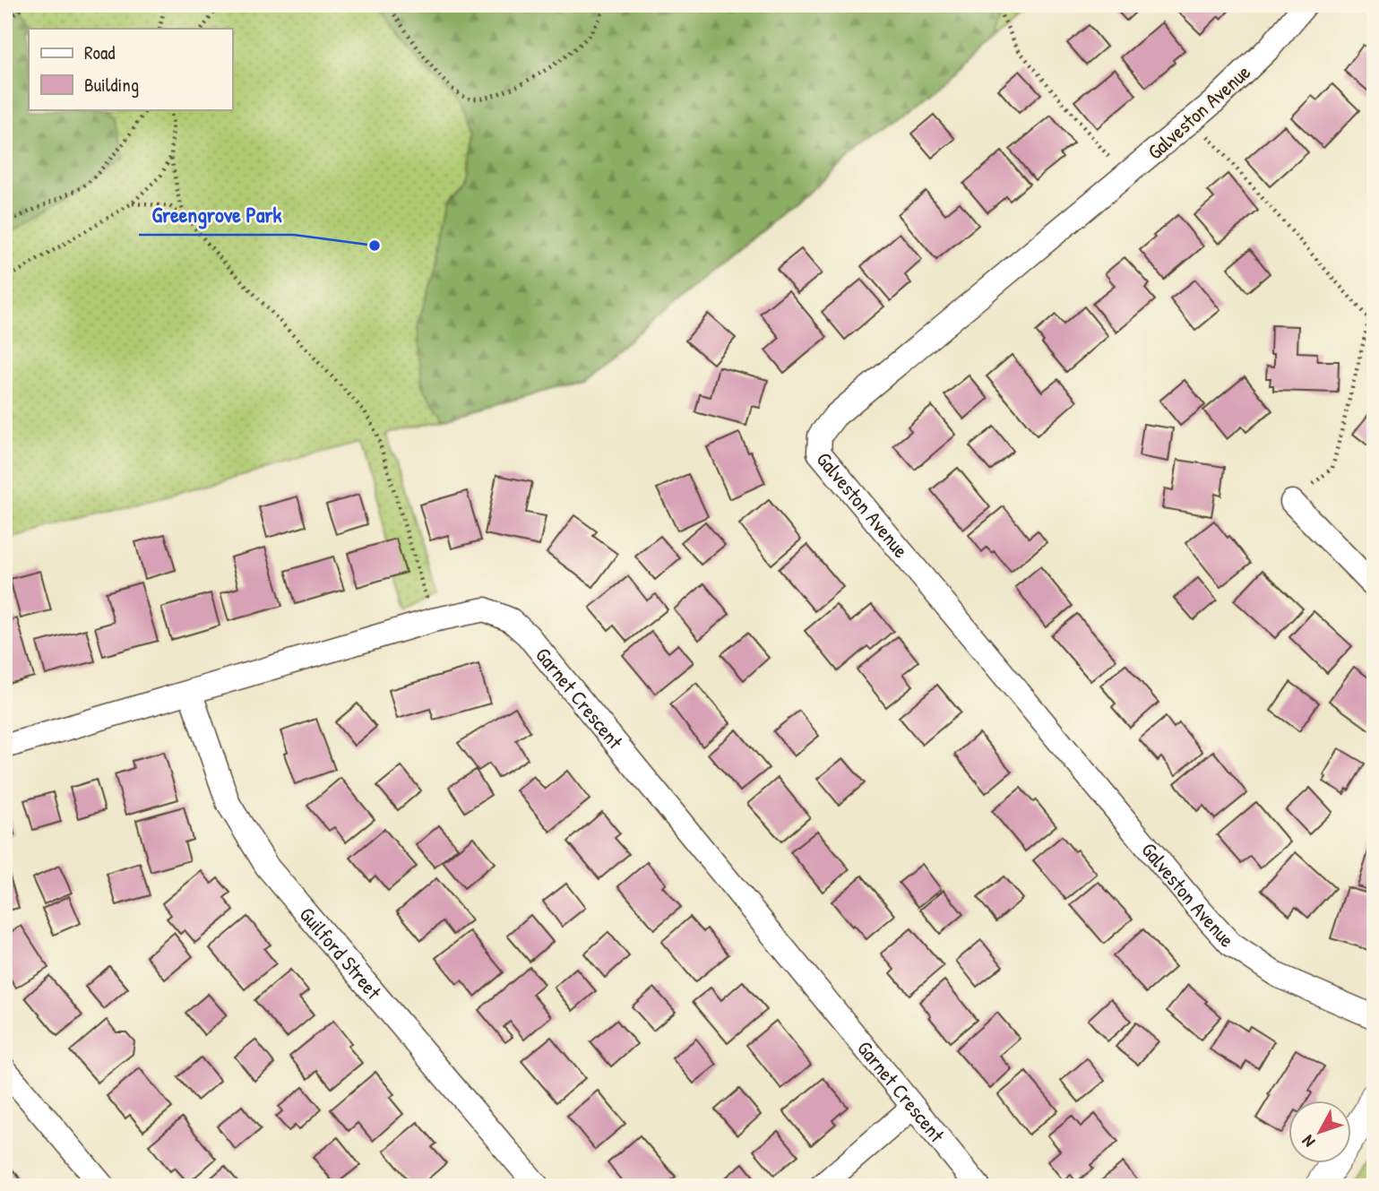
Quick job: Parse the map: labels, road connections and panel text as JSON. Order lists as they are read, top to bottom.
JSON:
{
  "streets": {
    "street": ["Galveston Avenue", "Garnet Crescent", "Guilford Street"]
  },
  "crossings": [
    ["Garnet Crescent", "Guilford Street"]
  ],
  "places": ["Greengrove Park"],
  "legend": ["Road", "Building"],
  "north": "bottom left"
}
